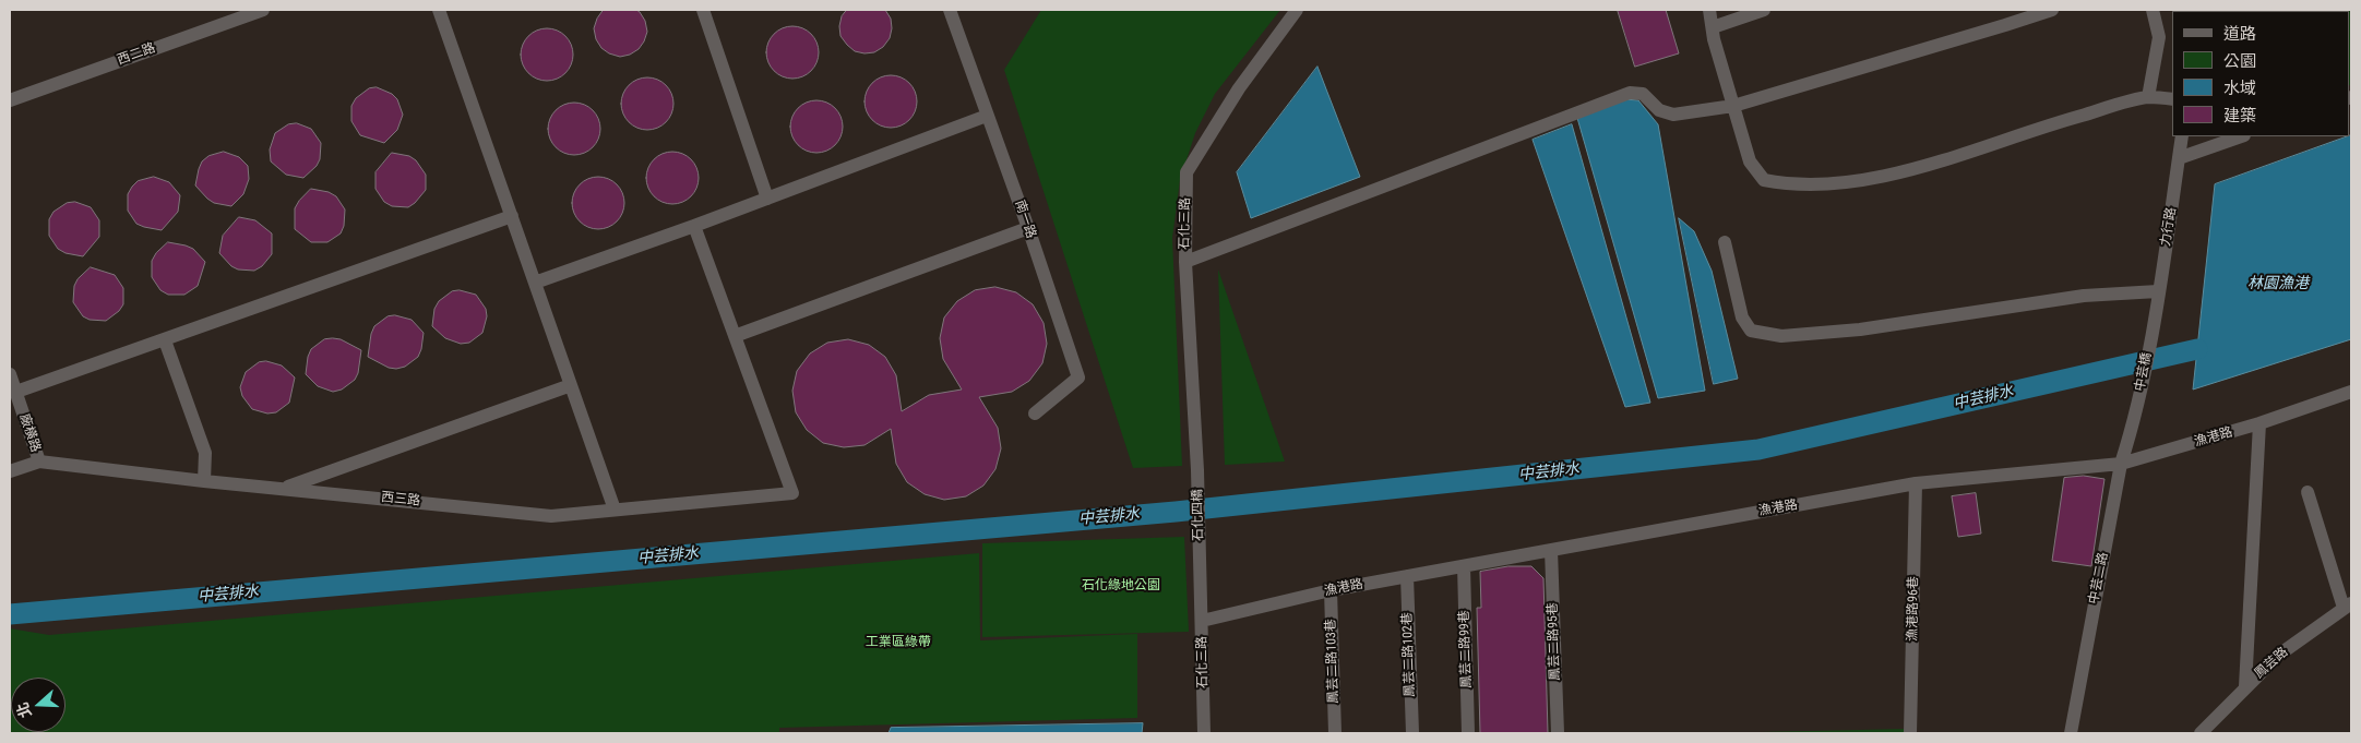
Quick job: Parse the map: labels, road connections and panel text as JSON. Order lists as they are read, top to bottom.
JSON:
{
  "streets": {
    "street": [
      "西二路",
      "南一路",
      "石化三路",
      "力行路",
      "中芸橋",
      "廠橫路",
      "漁港路",
      "西三路",
      "石化四橋",
      "中芸二路",
      "漁港路96巷",
      "鳳芸二路95巷",
      "鳳芸二路99巷",
      "鳳芸二路102巷",
      "鳳芸二路103巷",
      "鳳芸路"
    ]
  },
  "crossings": [
    ["石化三路", "漁港路"],
    ["石化三路", "石化四橋"],
    ["力行路", "中芸橋"],
    ["中芸橋", "中芸二路"],
    ["廠橫路", "西三路"],
    ["漁港路", "中芸二路"],
    ["漁港路", "漁港路96巷"],
    ["漁港路", "鳳芸二路95巷"],
    ["漁港路", "鳳芸二路99巷"],
    ["漁港路", "鳳芸二路102巷"],
    ["漁港路", "鳳芸二路103巷"]
  ],
  "water": ["林園漁港", "中芸排水"],
  "parks": ["石化綠地公園", "工業區綠帶"],
  "legend": [
    "道路",
    "公園",
    "水域",
    "建築"
  ],
  "north": "left"
}
